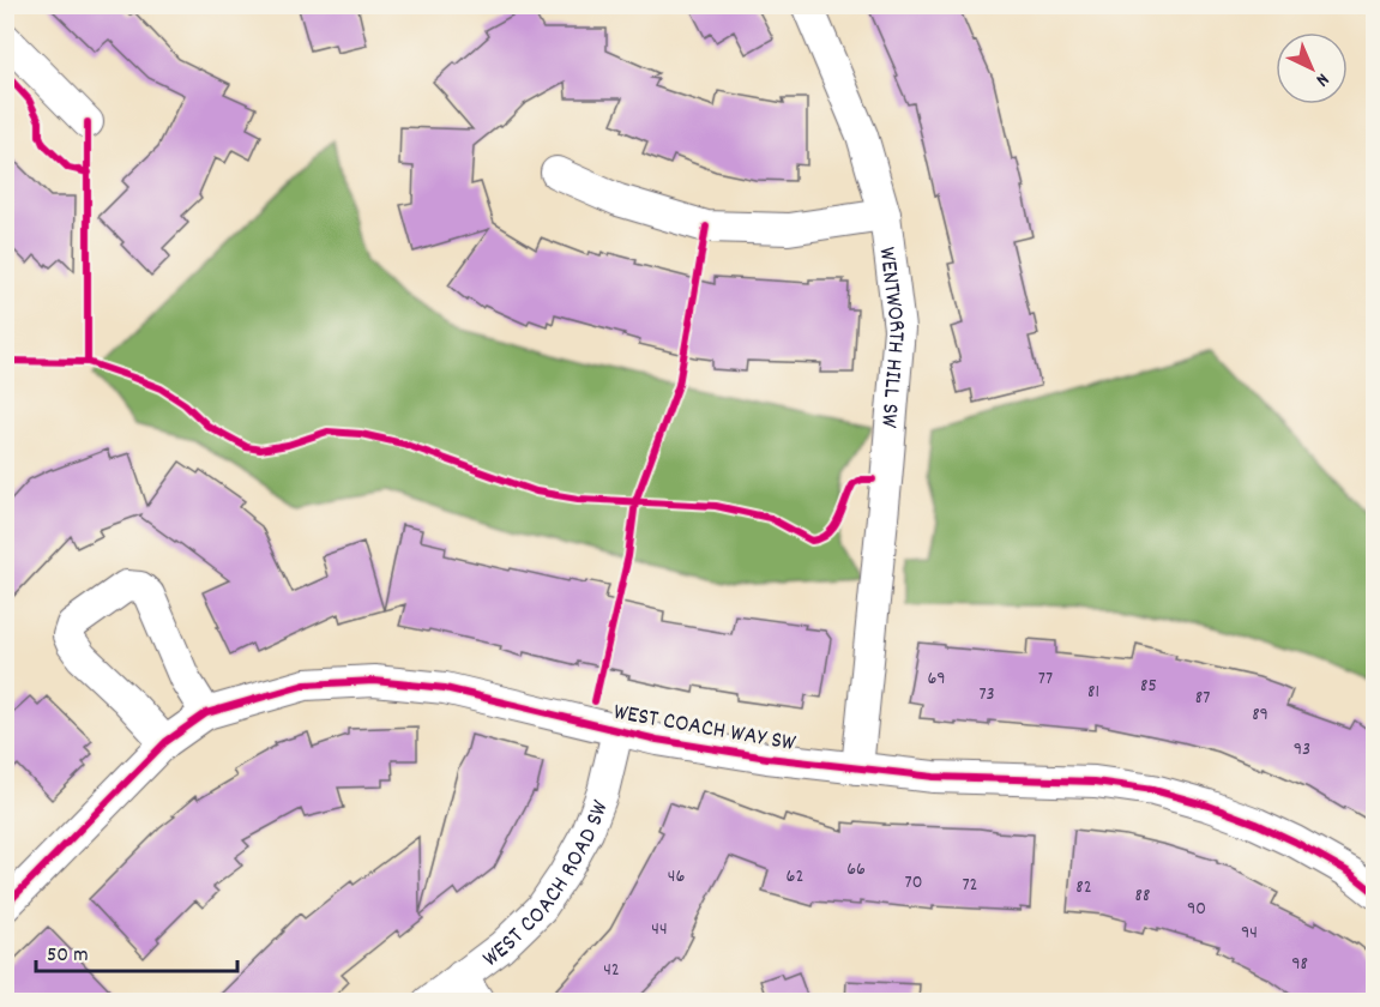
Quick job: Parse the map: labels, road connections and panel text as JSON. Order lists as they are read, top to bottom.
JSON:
{
  "streets": {
    "street": ["WENTWORTH HILL SW", "WEST COACH WAY SW", "WEST COACH ROAD SW"]
  },
  "crossings": [
    ["WENTWORTH HILL SW", "WEST COACH WAY SW"],
    ["WEST COACH WAY SW", "WEST COACH ROAD SW"]
  ],
  "house_numbers": [
    "69",
    "77",
    "85",
    "81",
    "73",
    "87",
    "89",
    "93",
    "66",
    "46",
    "62",
    "70",
    "72",
    "82",
    "88",
    "90",
    "44",
    "94",
    "98",
    "42"
  ],
  "scale_bar": "50 m",
  "north": "bottom right"
}
